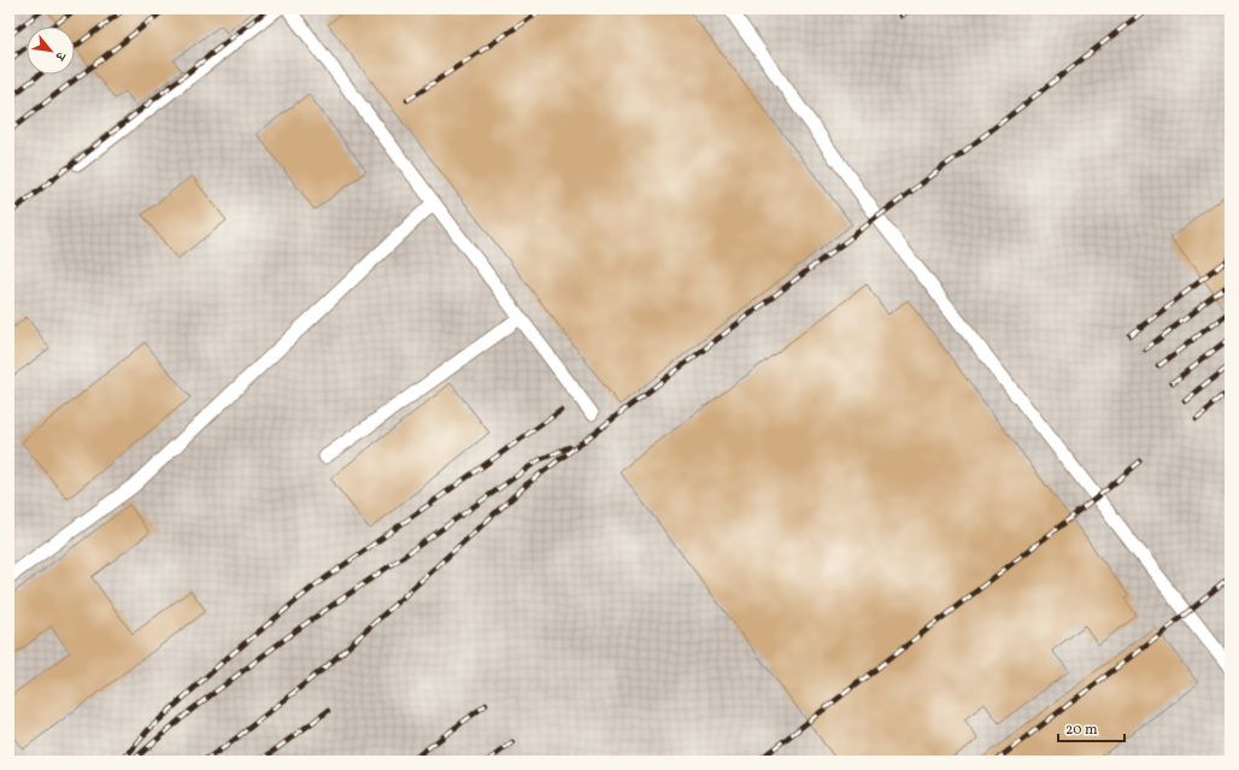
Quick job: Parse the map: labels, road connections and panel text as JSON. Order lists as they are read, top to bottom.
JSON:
{
  "scale_bar": "20 m",
  "north": "bottom right"
}
